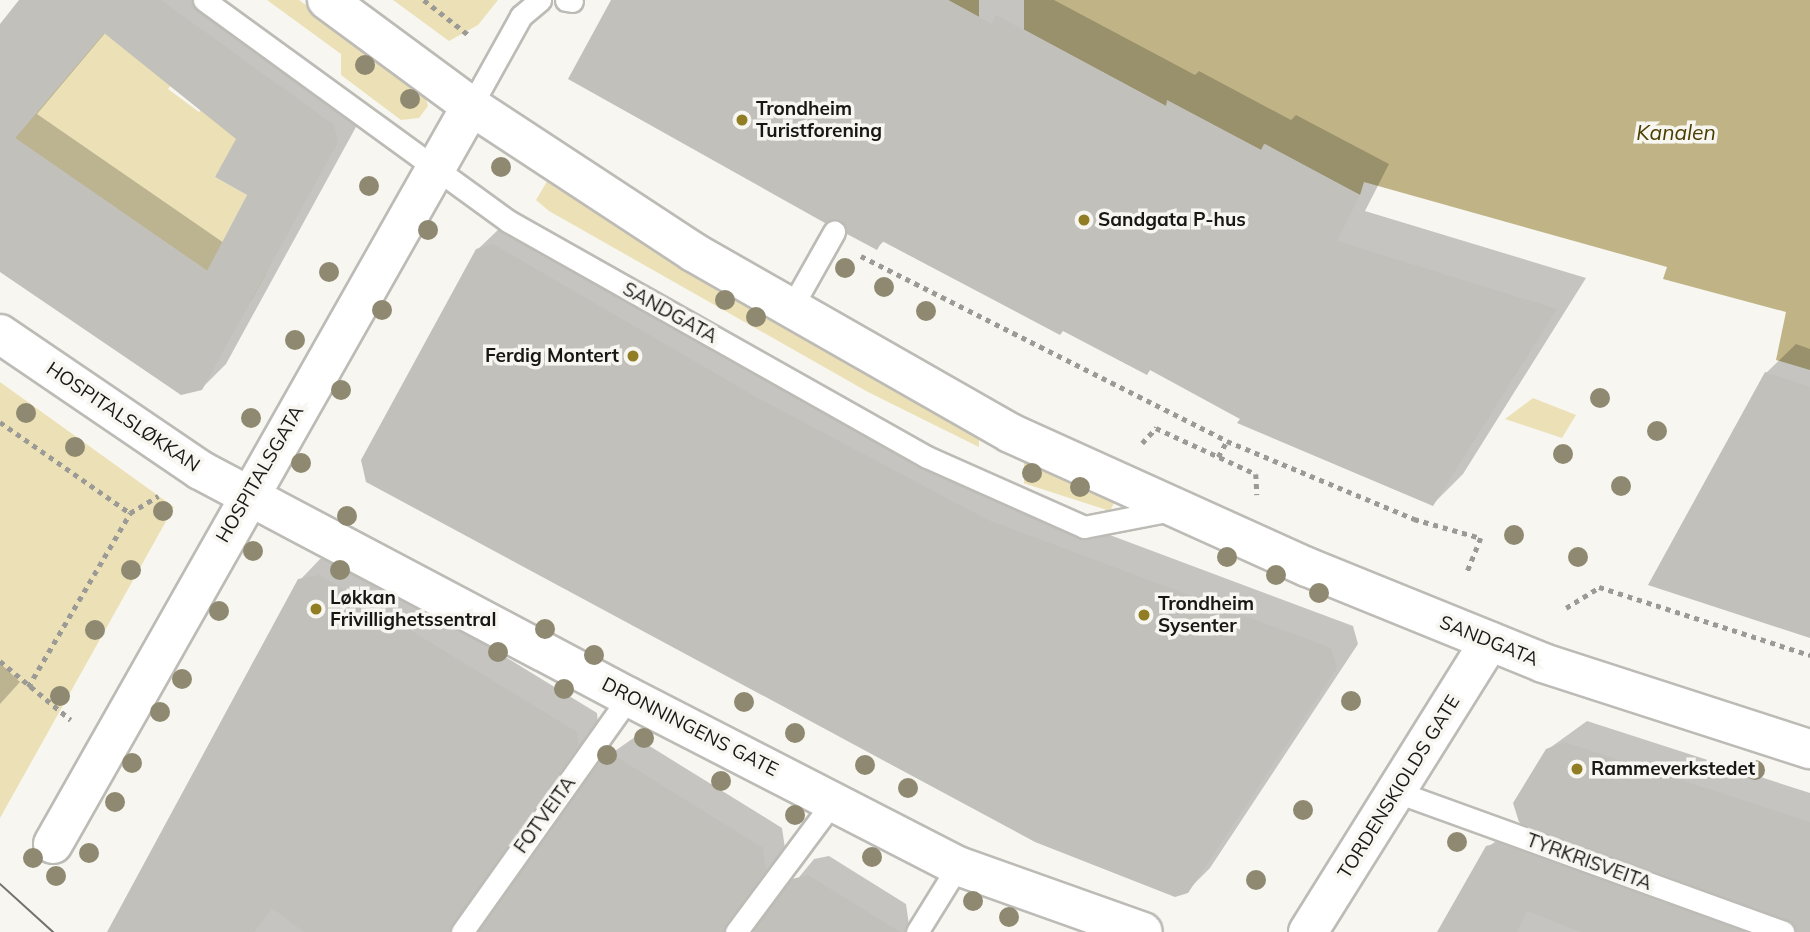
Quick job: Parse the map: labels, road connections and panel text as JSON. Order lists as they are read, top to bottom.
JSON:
{
  "streets": {
    "street": [
      "SANDGATA",
      "HOSPITALSLØKKAN",
      "HOSPITALSGATA",
      "DRONNINGENS GATE",
      "TORDENSKIOLDS GATE"
    ],
    "lane": ["FOTVEITA", "TYRKRISVEITA"]
  },
  "crossings": [
    ["SANDGATA", "HOSPITALSGATA"],
    ["SANDGATA", "TORDENSKIOLDS GATE"],
    ["HOSPITALSLØKKAN", "HOSPITALSGATA"],
    ["HOSPITALSLØKKAN", "DRONNINGENS GATE"],
    ["HOSPITALSGATA", "DRONNINGENS GATE"],
    ["DRONNINGENS GATE", "FOTVEITA"],
    ["TORDENSKIOLDS GATE", "TYRKRISVEITA"]
  ],
  "water": ["Kanalen"],
  "places": [
    "Trondheim Turistforening",
    "Sandgata P-hus",
    "Ferdig Montert",
    "Løkkan Frivillighetssentral",
    "Trondheim Sysenter",
    "Rammeverkstedet"
  ]
}
